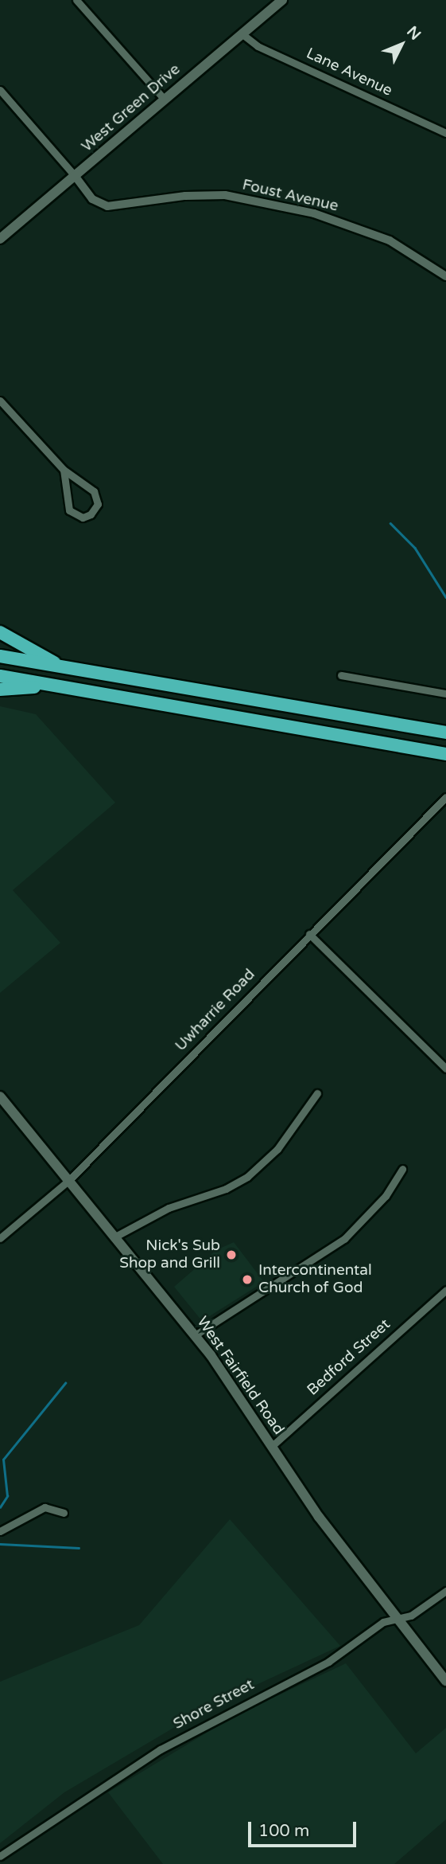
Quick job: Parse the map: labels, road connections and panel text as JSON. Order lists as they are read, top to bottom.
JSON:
{
  "streets": {
    "main road": ["West Green Drive", "West Fairfield Road"],
    "street": [
      "Lane Avenue",
      "Foust Avenue",
      "Uwharrie Road",
      "Bedford Street",
      "Shore Street"
    ]
  },
  "crossings": [
    ["Lane Avenue", "West Green Drive"],
    ["West Green Drive", "Foust Avenue"],
    ["Uwharrie Road", "West Fairfield Road"],
    ["Bedford Street", "West Fairfield Road"],
    ["West Fairfield Road", "Shore Street"]
  ],
  "places": ["Nick's Sub Shop and Grill", "Intercontinental Church of God"],
  "scale_bar": "100 m",
  "north": "top right"
}
